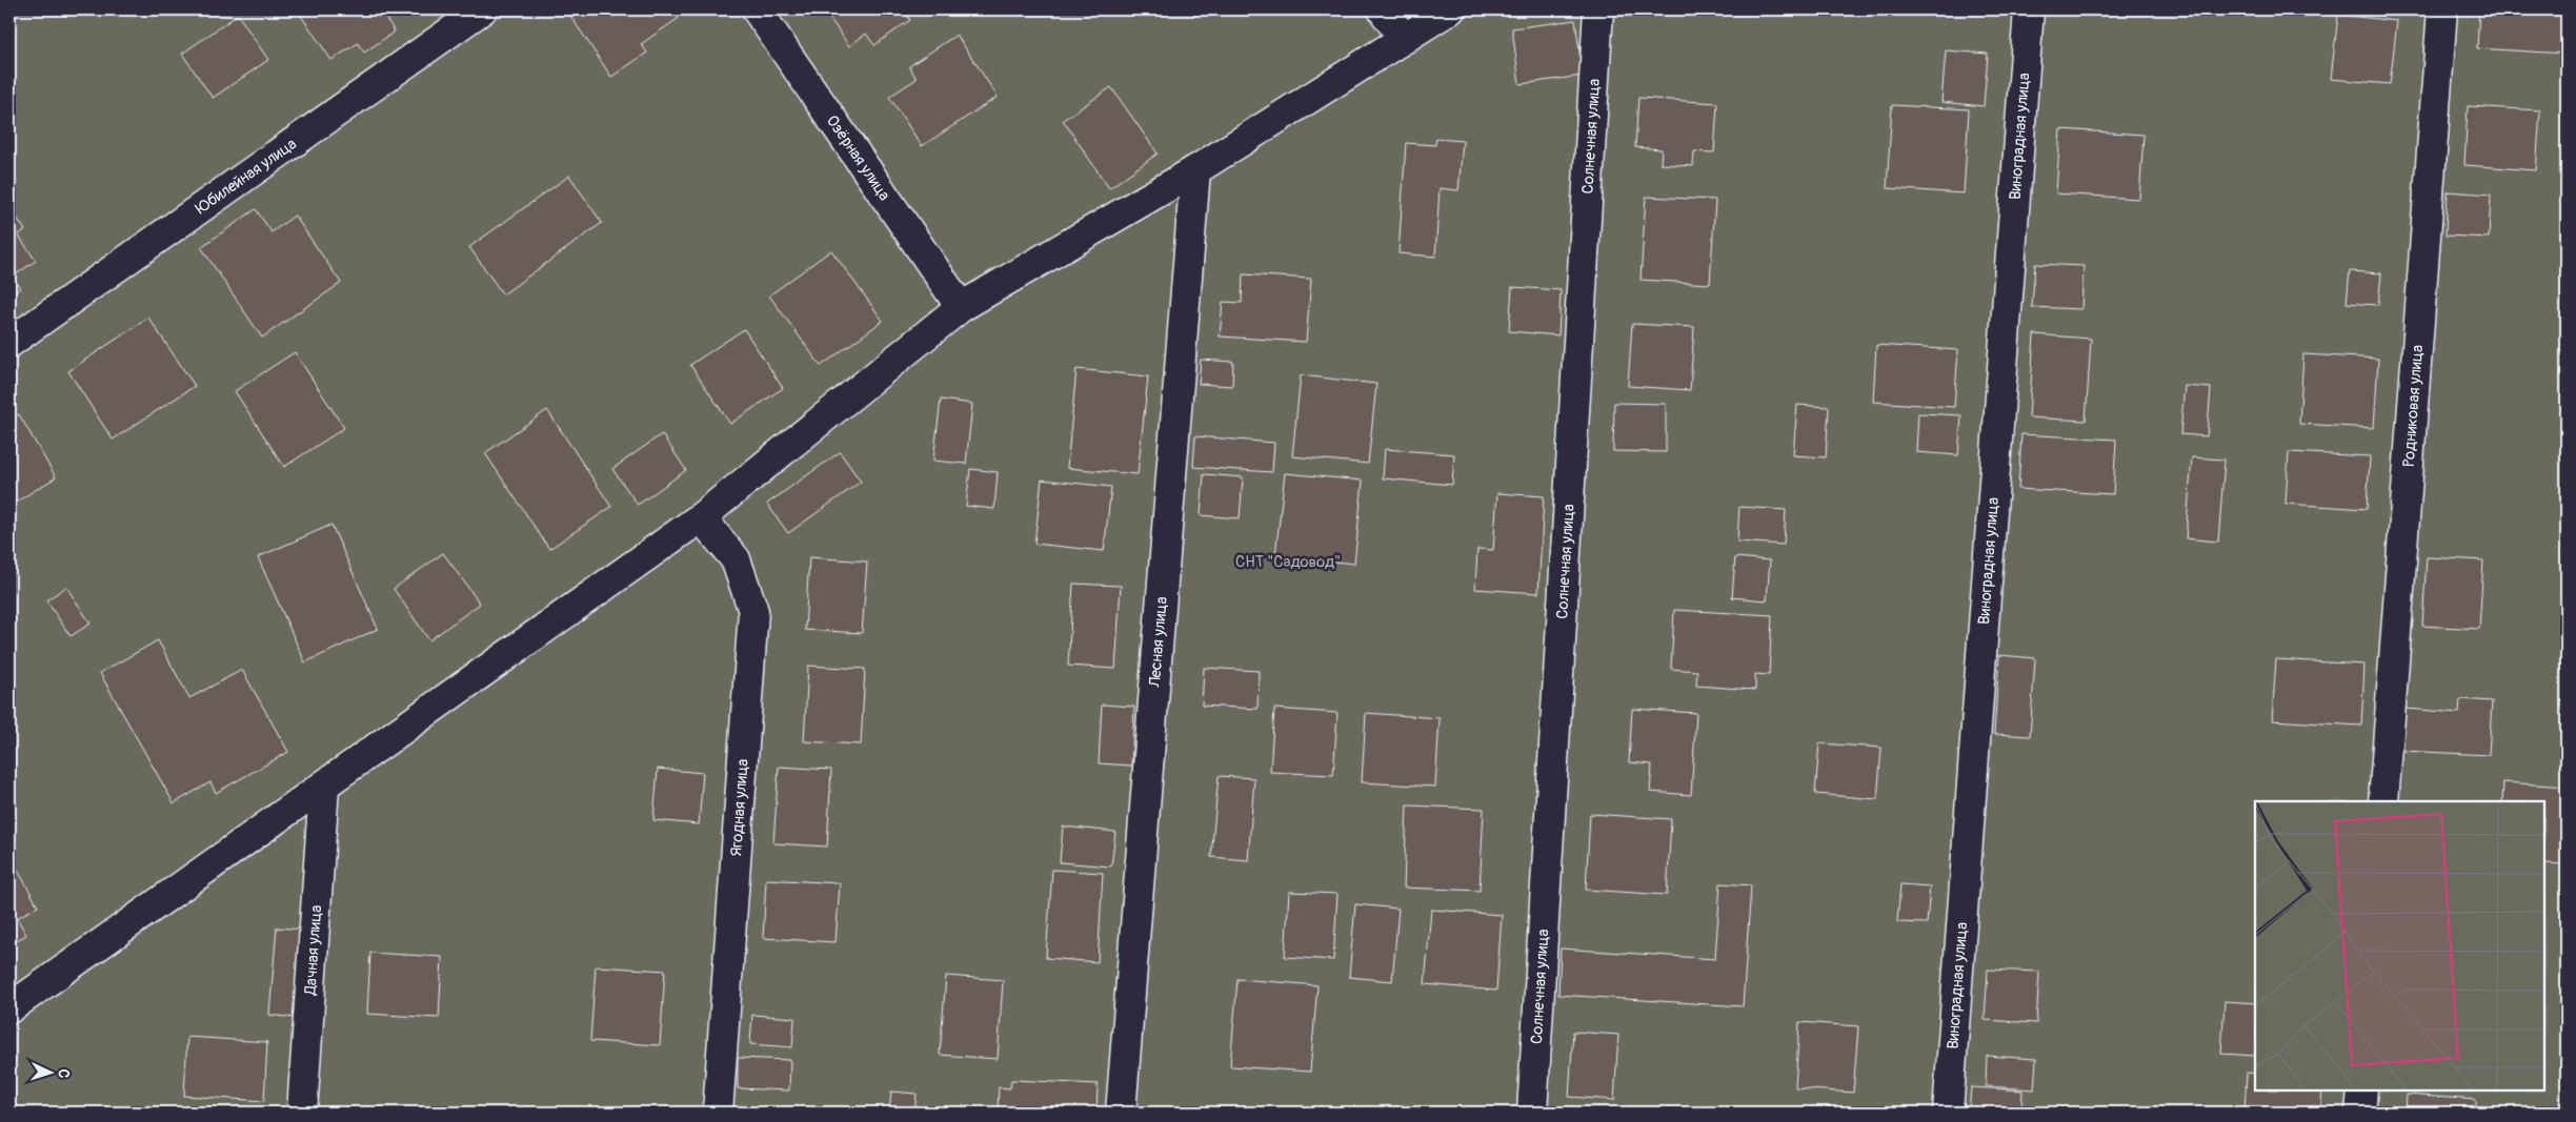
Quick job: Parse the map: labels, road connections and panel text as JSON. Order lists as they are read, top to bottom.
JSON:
{
  "streets": {
    "street": [
      "Солнечная улица",
      "Виноградная улица",
      "Озёрная улица",
      "Юбилейная улица",
      "Родниковая улица",
      "Лесная улица",
      "Ягодная улица",
      "Дачная улица"
    ]
  },
  "parks": ["СНТ \"Садовод\""],
  "north": "right"
}
